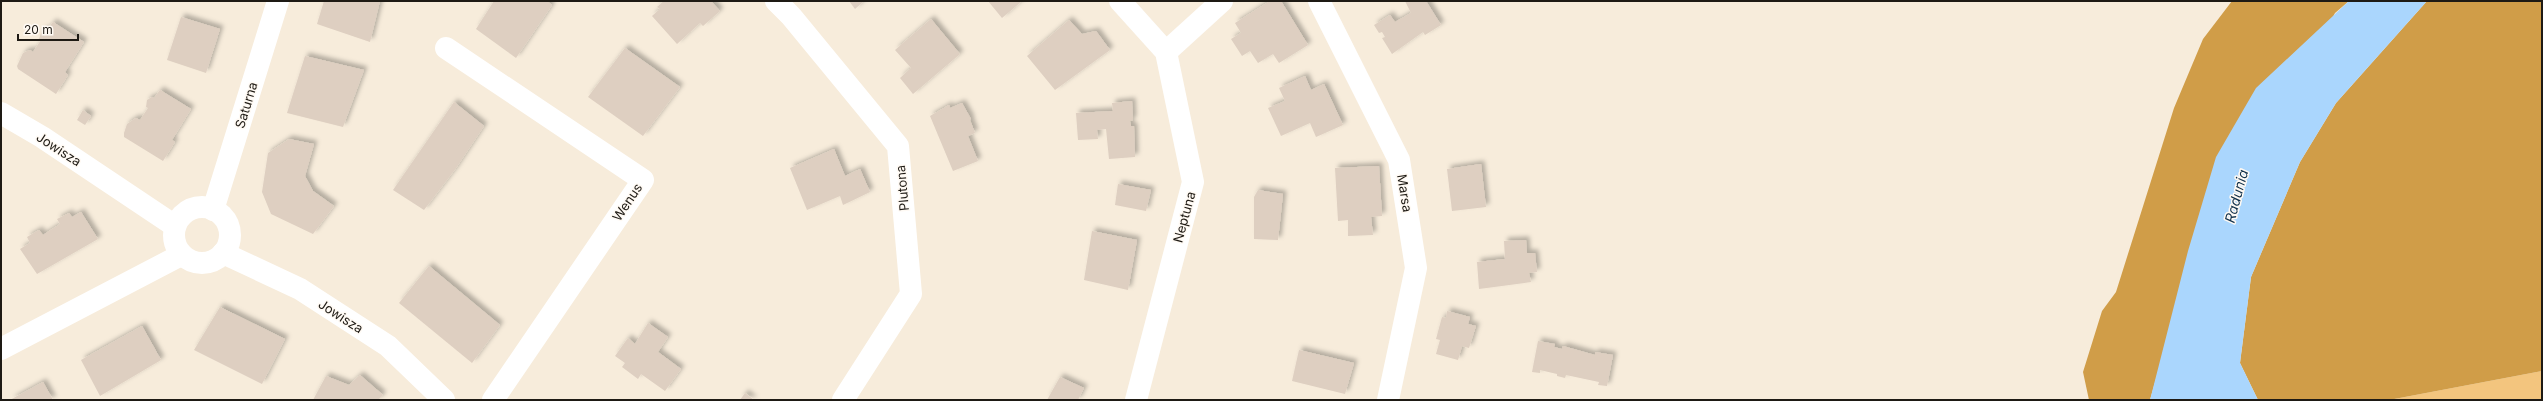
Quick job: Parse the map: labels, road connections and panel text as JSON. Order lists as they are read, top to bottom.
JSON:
{
  "streets": {
    "street": [
      "Saturna",
      "Jowisza",
      "Plutona",
      "Marsa",
      "Wenus",
      "Neptuna"
    ]
  },
  "crossings": [
    ["Saturna", "Jowisza"]
  ],
  "water": ["Radunia"],
  "scale_bar": "20 m"
}
